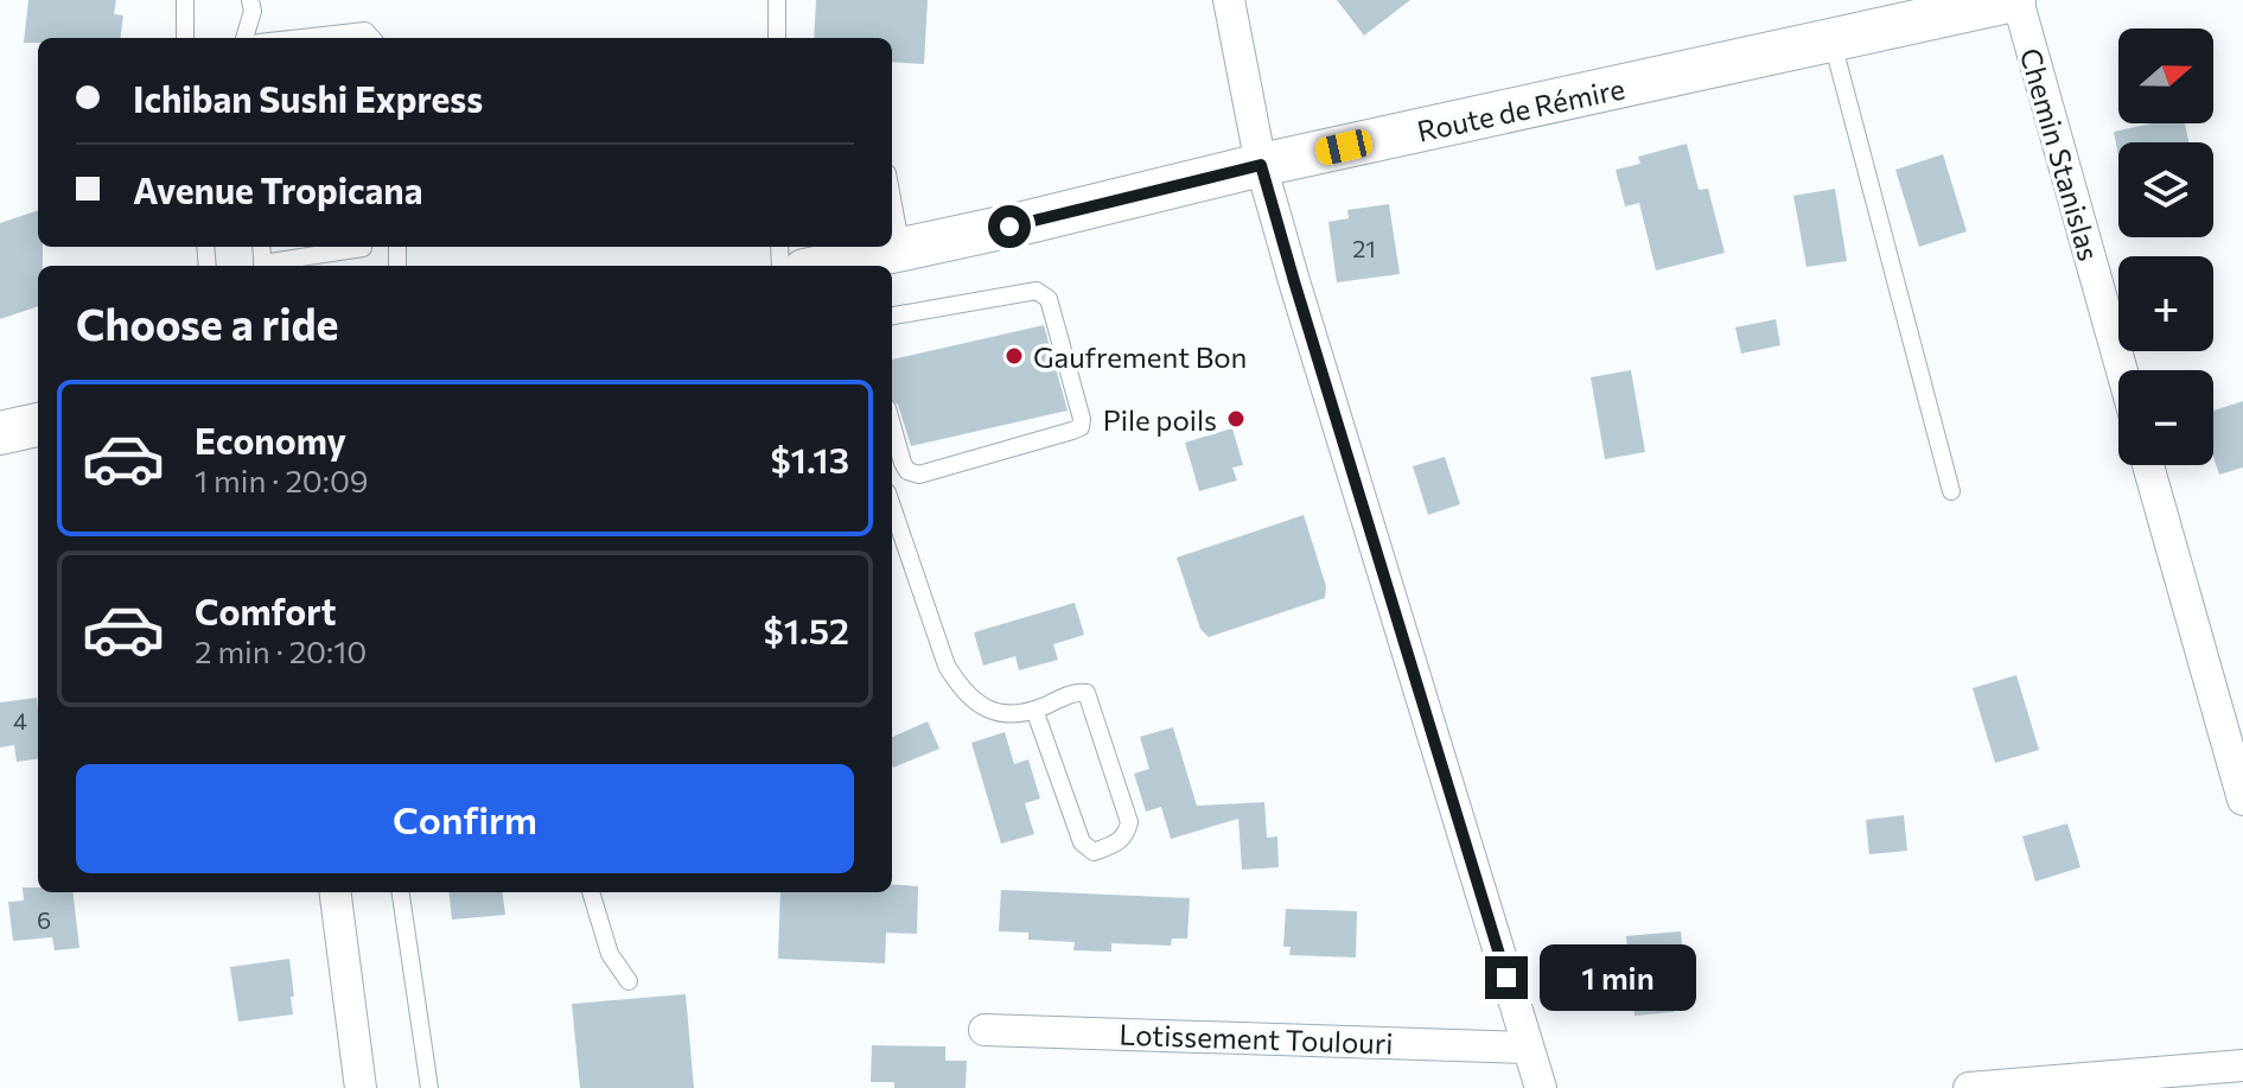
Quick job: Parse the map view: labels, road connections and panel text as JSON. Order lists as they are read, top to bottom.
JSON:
{
  "streets": {
    "main road": ["Route de Rémire"],
    "street": ["Chemin Stanislas", "Lotissement Toulouri"]
  },
  "crossings": [
    ["Route de Rémire", "Chemin Stanislas"]
  ],
  "places": ["Gaufrement Bon", "Pile poils"],
  "house_numbers": ["21", "4", "6"],
  "north": "right",
  "page": {
    "map_buttons": ["+", "−"],
    "banner": ["Ichiban Sushi Express", "Avenue Tropicana"],
    "heading": "Choose a ride",
    "list": [
      {
        "name": "Economy",
        "note": "1 min · 20:09",
        "value": "$1.13"
      },
      {
        "name": "Comfort",
        "note": "2 min · 20:10",
        "value": "$1.52"
      }
    ],
    "buttons": "Confirm",
    "bubble": "1 min"
  }
}
